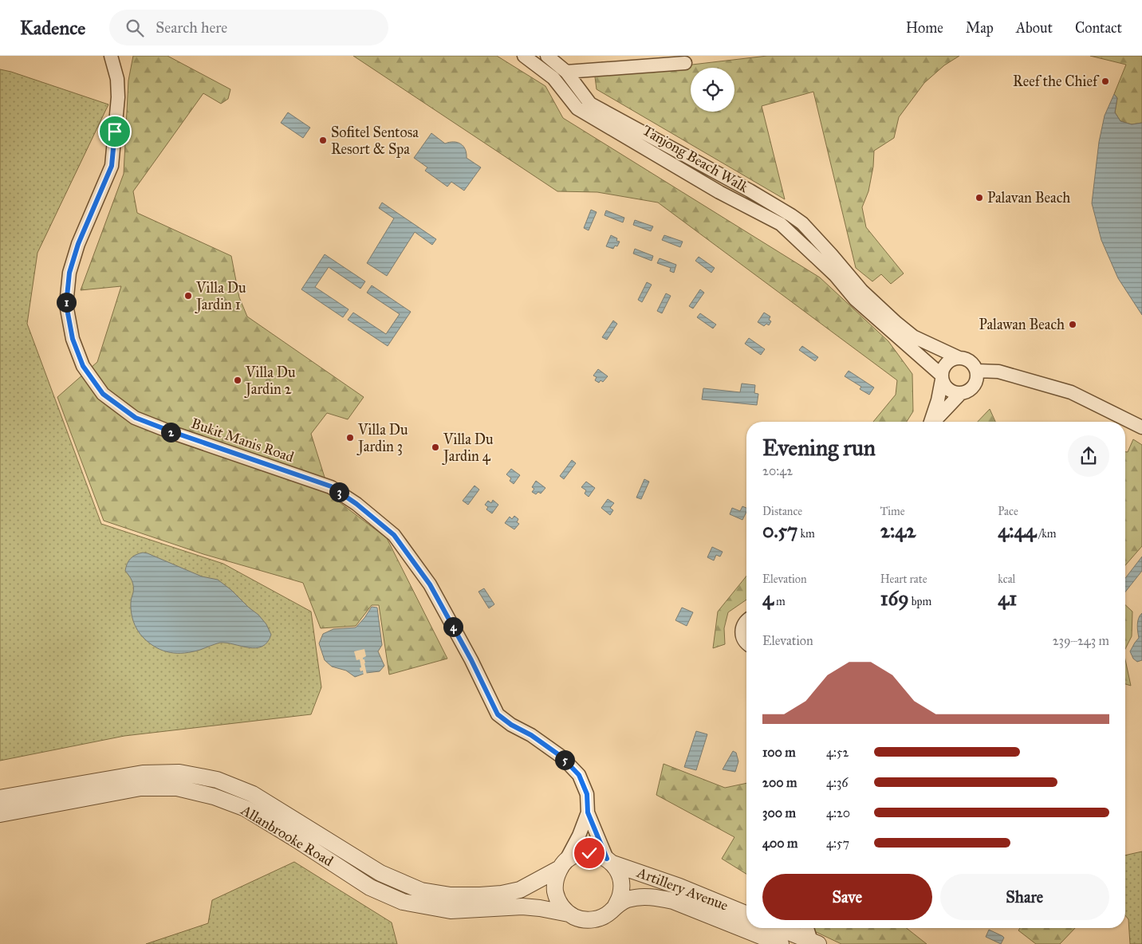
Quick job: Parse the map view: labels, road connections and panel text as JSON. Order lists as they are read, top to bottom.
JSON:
{
  "streets": {
    "street": [
      "Tanjong Beach Walk",
      "Bukit Manis Road",
      "Allanbrooke Road",
      "Artillery Avenue"
    ]
  },
  "crossings": [
    ["Allanbrooke Road", "Artillery Avenue"]
  ],
  "places": [
    "Reef the Chief",
    "Sofitel Sentosa Resort & Spa",
    "Palavan Beach",
    "Villa Du Jardin 1",
    "Palawan Beach",
    "Villa Du Jardin 2",
    "Villa Du Jardin 3",
    "Villa Du Jardin 4"
  ],
  "page": {
    "header": "Kadence",
    "search": "Search here",
    "nav": [
      "Home",
      "Map",
      "About",
      "Contact"
    ],
    "pins": [
      "1",
      "2",
      "3",
      "4",
      "5"
    ],
    "heading": ["Evening run", "20:42"],
    "stats": [
      ["Distance", "0.57 km"],
      ["Time", "2:42"],
      ["Pace", "4:44 /km"],
      ["Elevation", "4 m"],
      ["Heart rate", "169 bpm"],
      ["kcal", "41"]
    ],
    "chart": ["Elevation", "239–243 m"],
    "list": [
      {
        "name": "100 m",
        "note": "4:52"
      },
      {
        "name": "200 m",
        "note": "4:36"
      },
      {
        "name": "300 m",
        "note": "4:20"
      },
      {
        "name": "400 m",
        "note": "4:57"
      }
    ],
    "buttons": ["Save", "Share"]
  }
}
